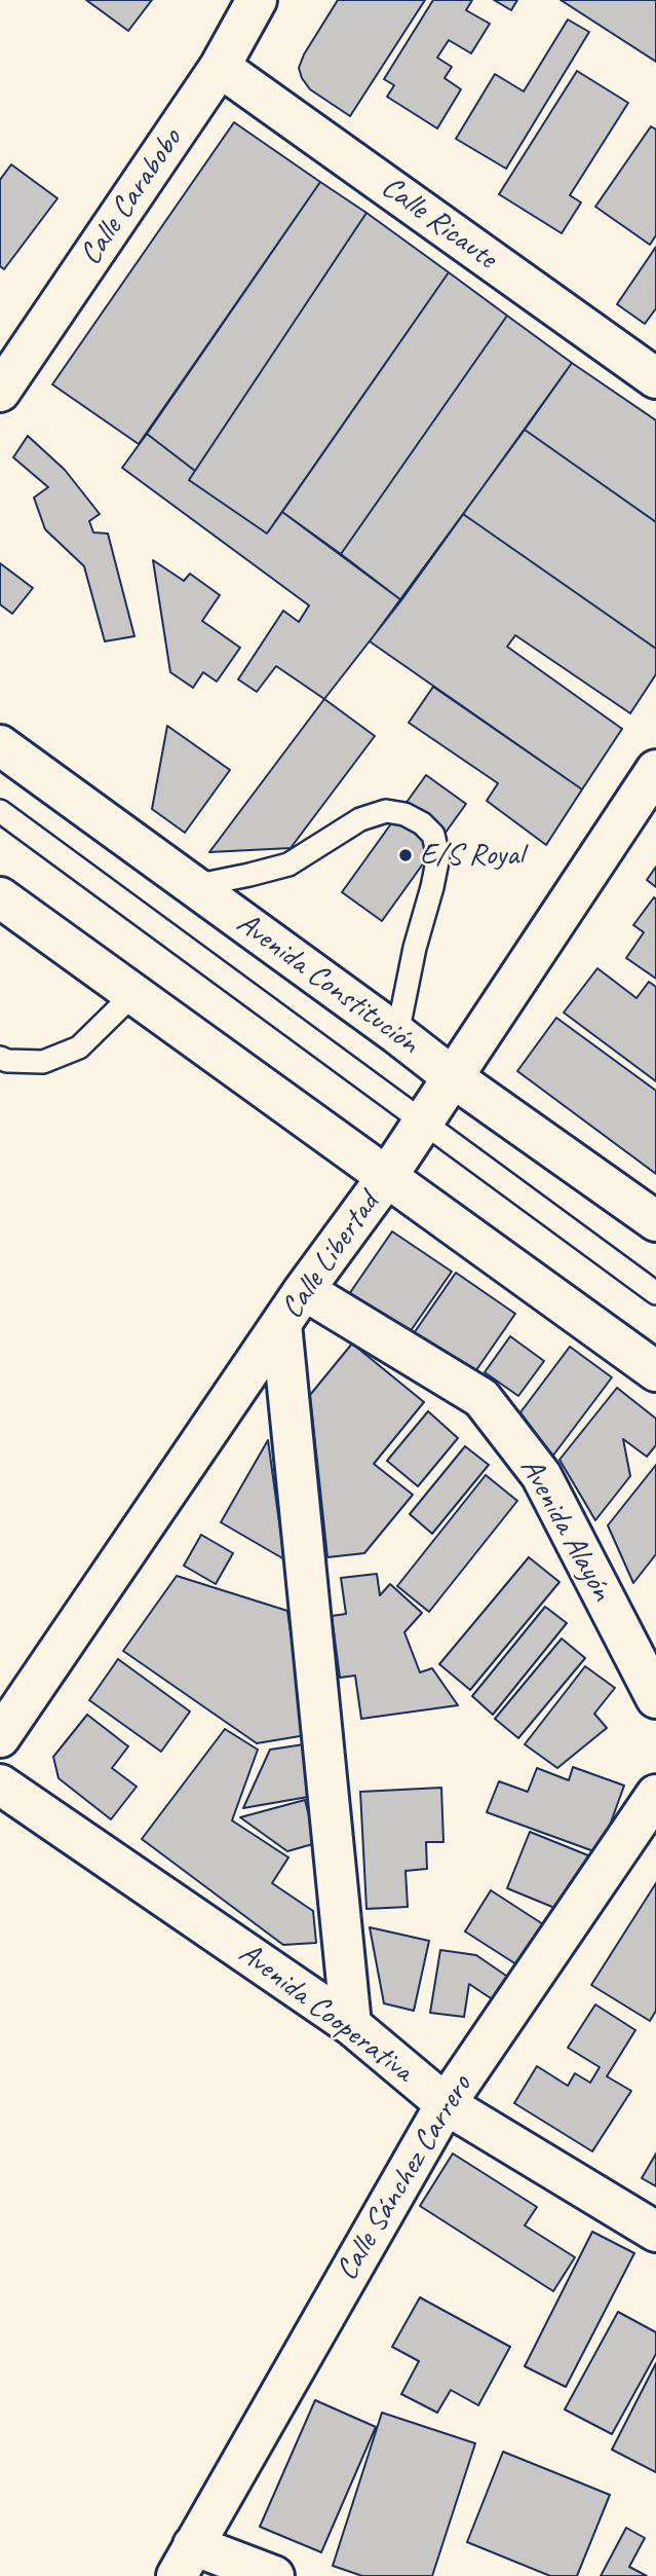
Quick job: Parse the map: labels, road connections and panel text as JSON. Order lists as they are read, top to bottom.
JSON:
{
  "streets": {
    "street": [
      "Calle Carabobo",
      "Calle Ricaute",
      "Avenida Constitución",
      "Calle Libertad",
      "Avenida Alayón",
      "Avenida Cooperativa",
      "Calle Sánchez Carrero"
    ]
  },
  "crossings": [
    ["Calle Carabobo", "Calle Ricaute"],
    ["Avenida Constitución", "Calle Libertad"],
    ["Calle Libertad", "Avenida Alayón"],
    ["Avenida Cooperativa", "Calle Sánchez Carrero"]
  ],
  "places": ["E/S Royal"]
}
